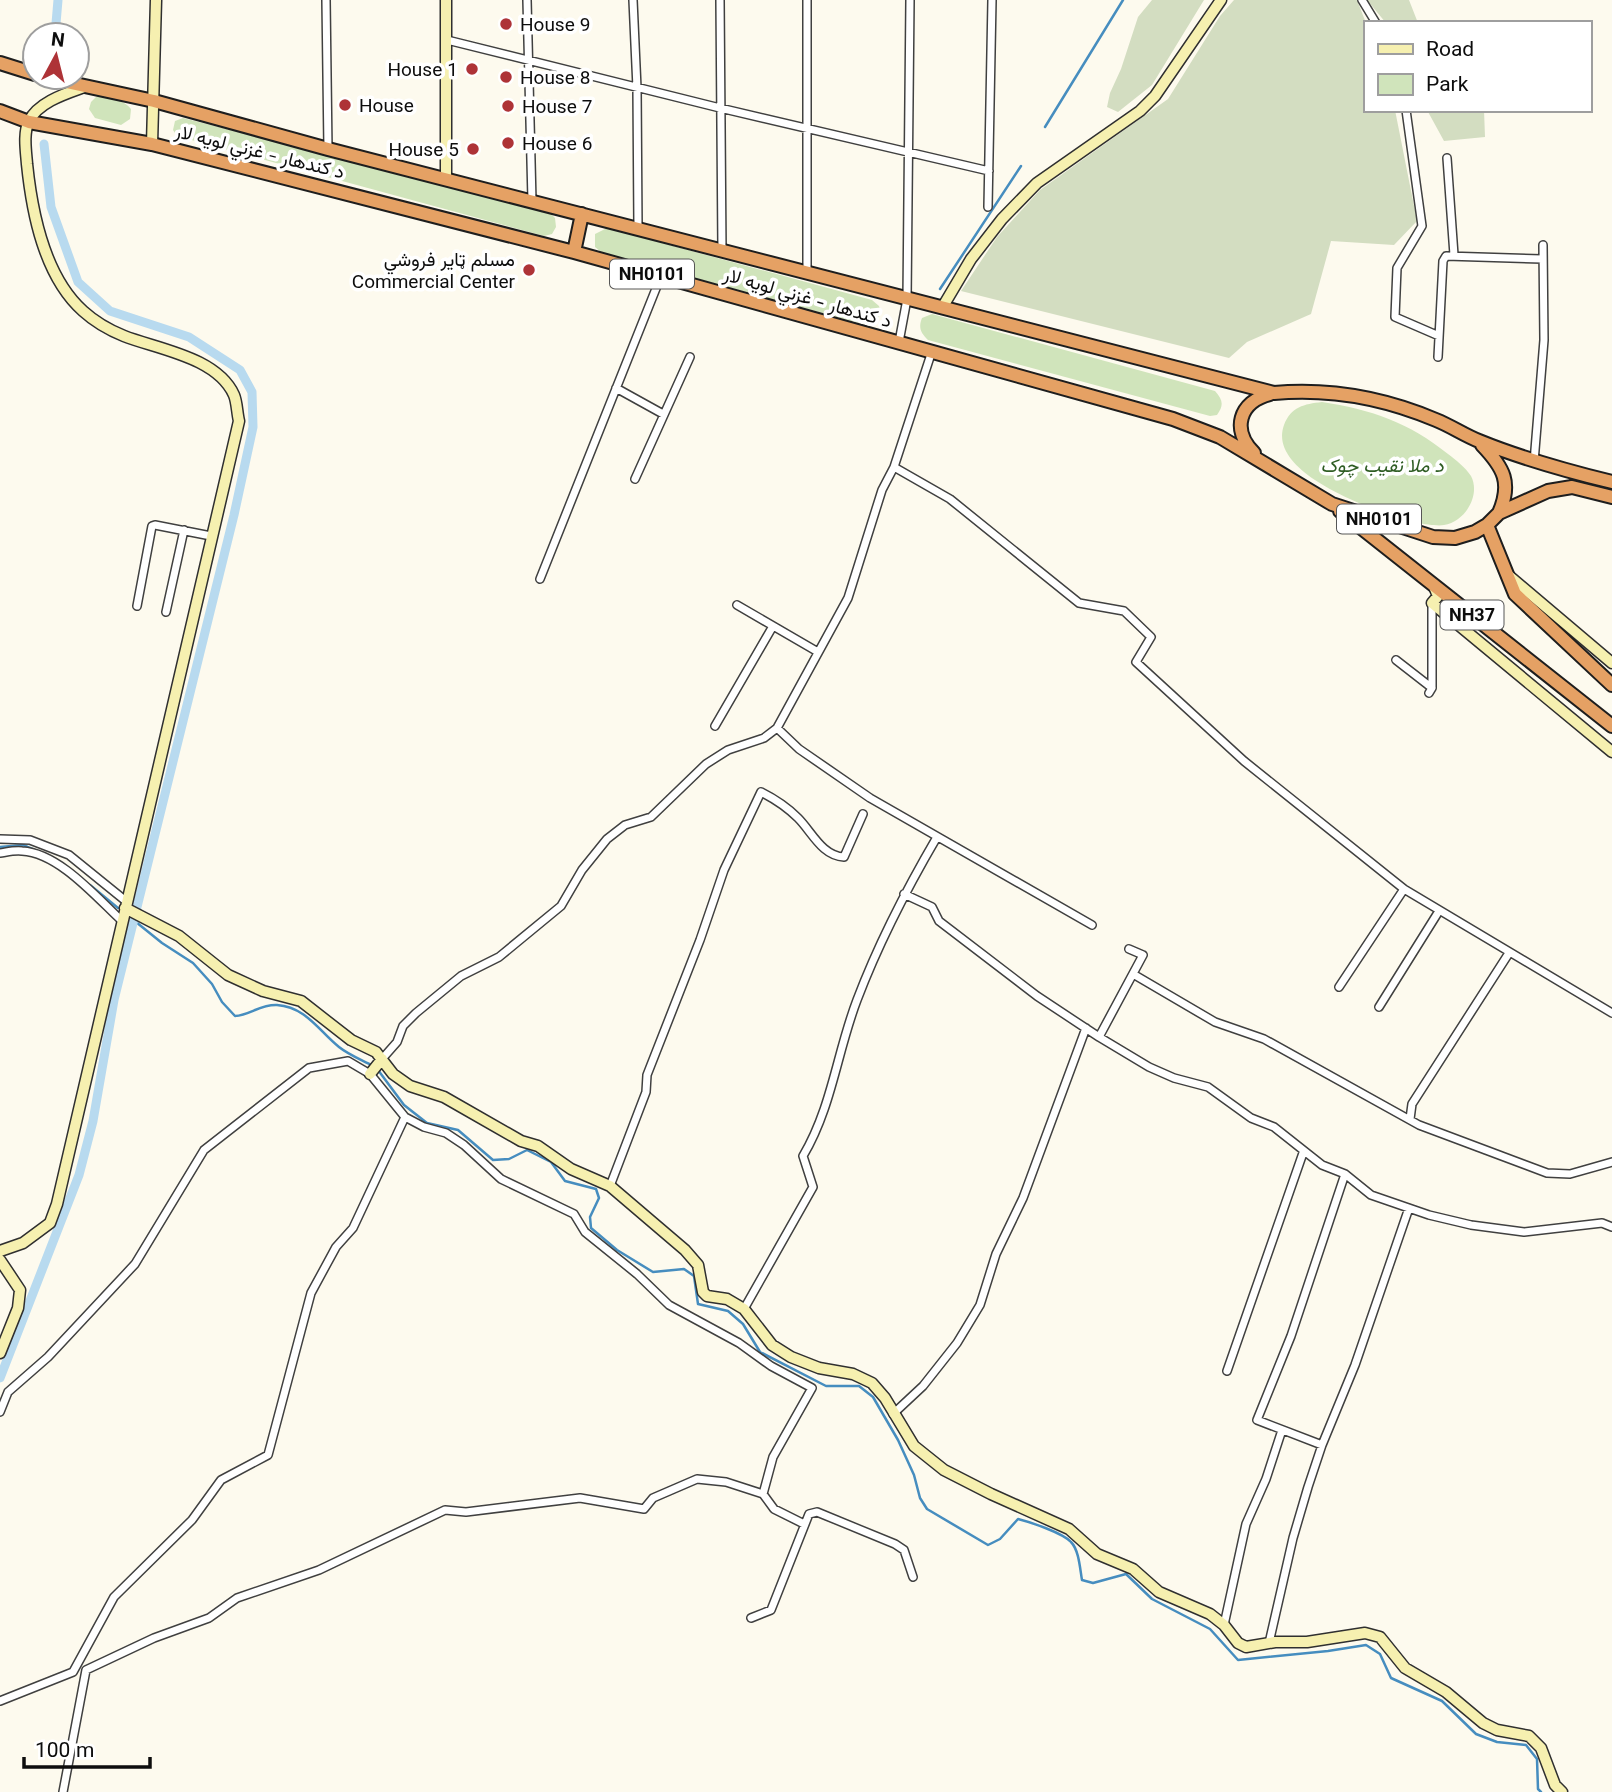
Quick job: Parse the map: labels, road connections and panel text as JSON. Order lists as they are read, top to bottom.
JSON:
{
  "streets": {
    "highway": ["د کندهار - غزني لويه لار", "NH0101", "NH37"]
  },
  "crossings": [
    ["د کندهار - غزني لويه لار", "NH0101"],
    ["د کندهار - غزني لويه لار", "NH37"]
  ],
  "parks": ["د ملا نقيب چوک"],
  "places": [
    "House 9",
    "House 1",
    "House 8",
    "House",
    "House 7",
    "House 6",
    "House 5",
    "مسلم ټایر فروشي Commercial Center"
  ],
  "legend": ["Road", "Park"],
  "scale_bar": "100 m",
  "north": "top"
}
